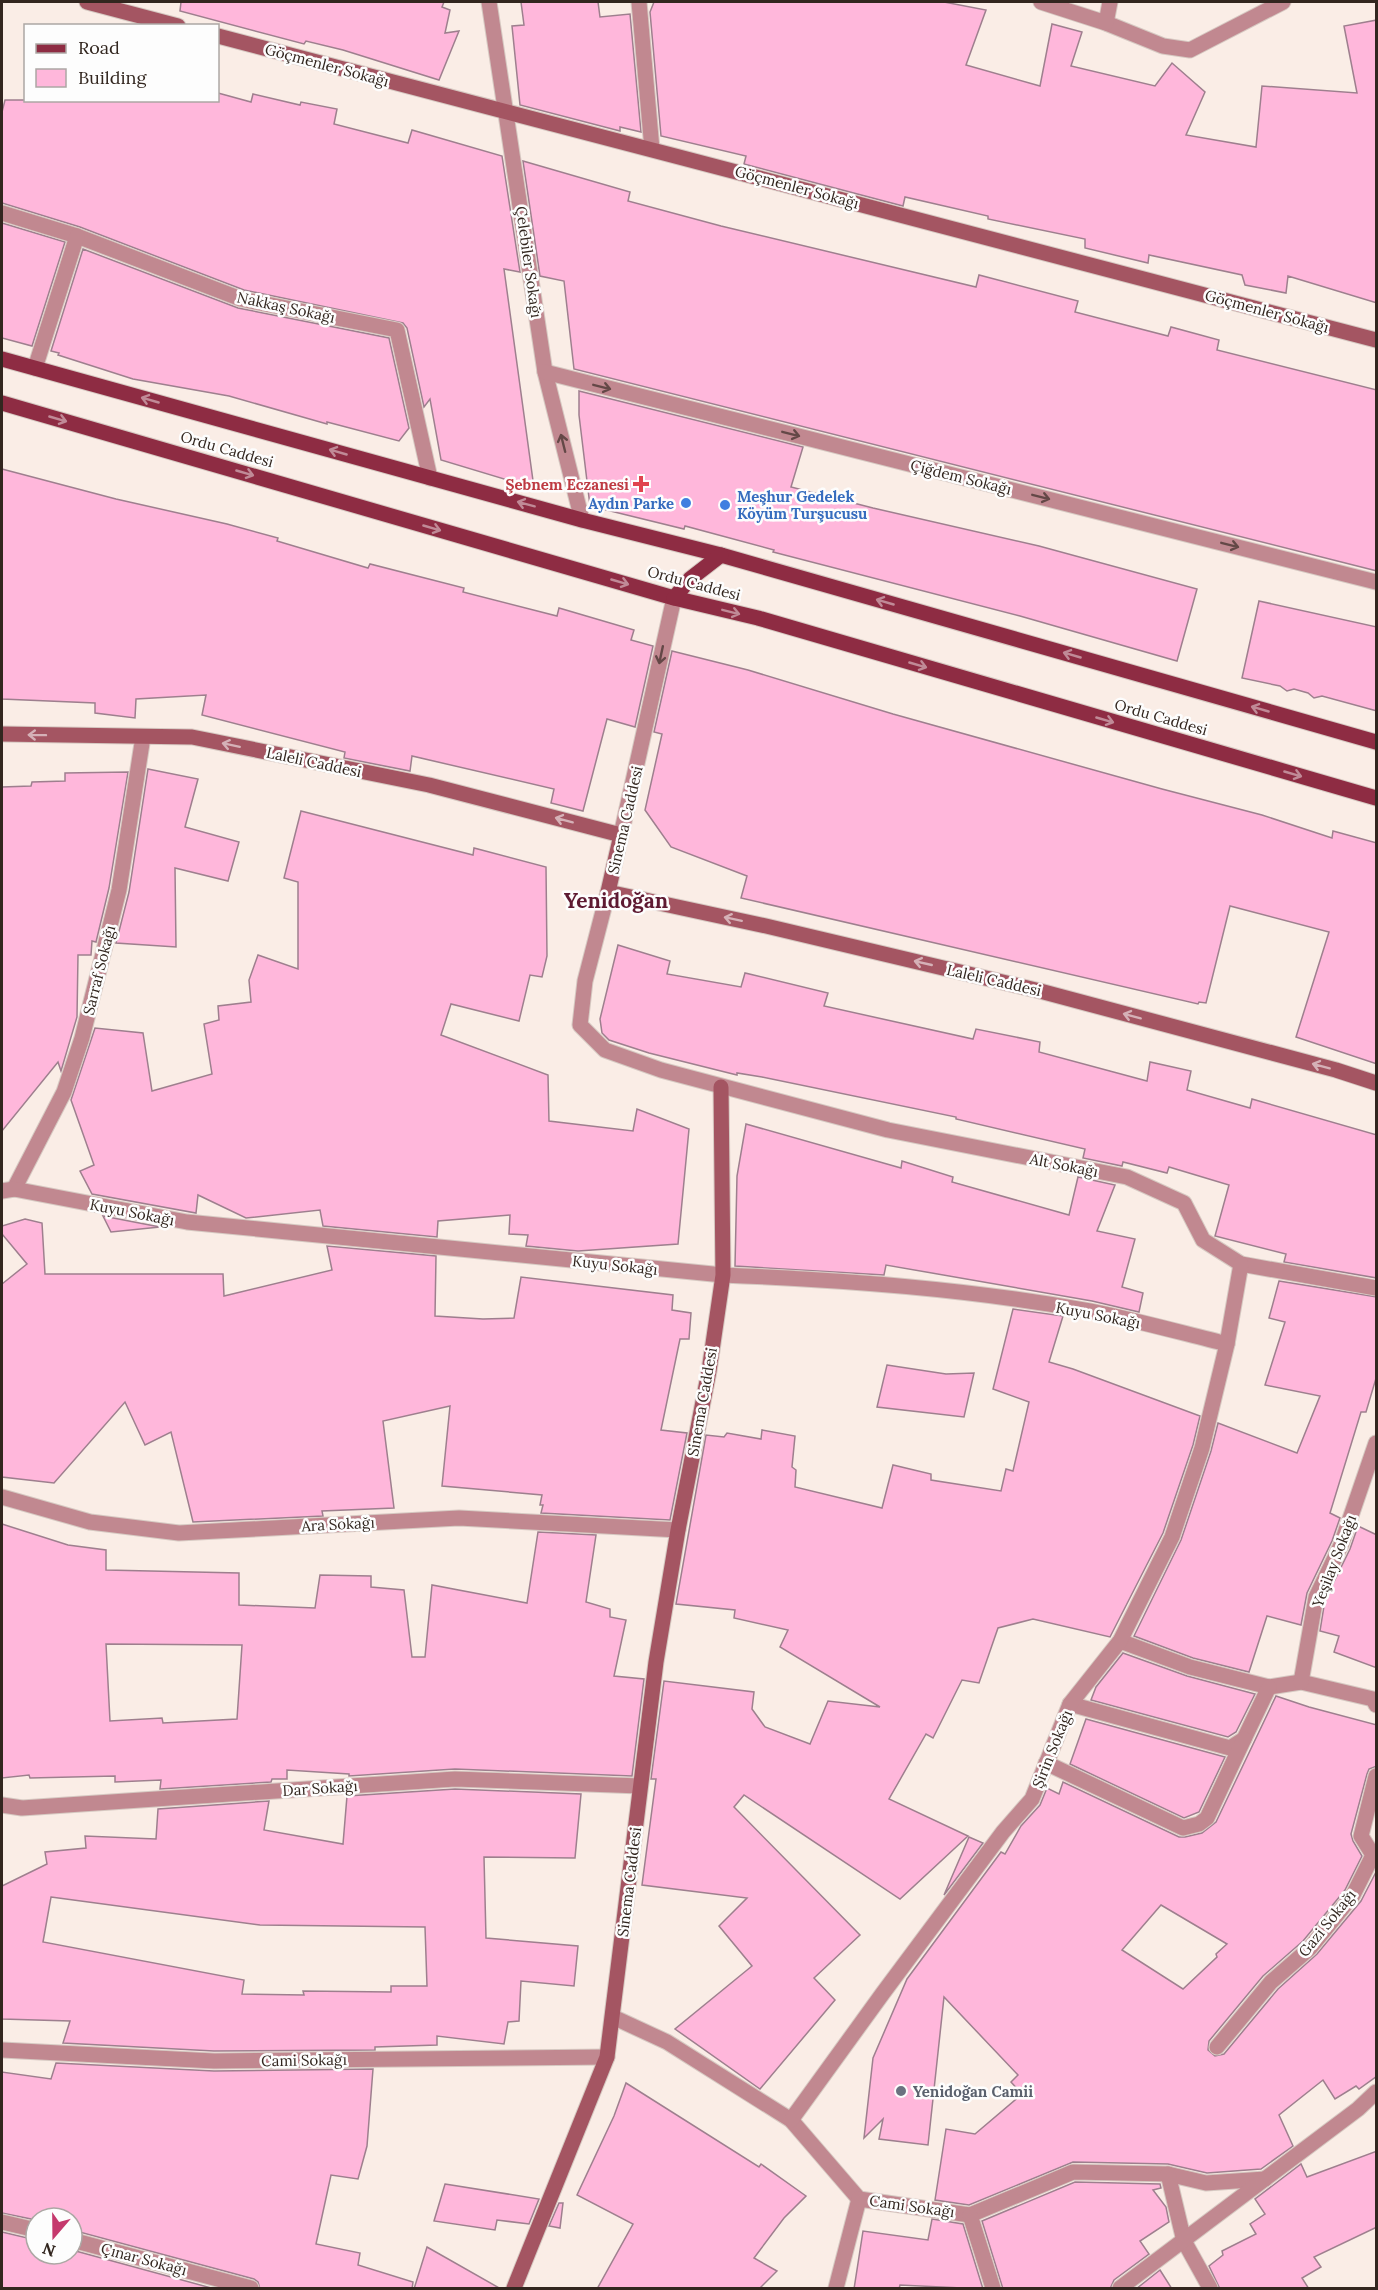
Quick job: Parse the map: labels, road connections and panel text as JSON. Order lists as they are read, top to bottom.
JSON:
{
  "streets": {
    "main road": ["Ordu Caddesi"],
    "street": [
      "Göçmenler Sokağı",
      "Çelebiler Sokağı",
      "Nakkaş Sokağı",
      "Çiğdem Sokağı",
      "Laleli Caddesi",
      "Sinema Caddesi",
      "Sarraf Sokağı",
      "Alt Sokağı",
      "Kuyu Sokağı",
      "Ara Sokağı",
      "Yeşilay Sokağı",
      "Şirin Sokağı",
      "Dar Sokağı",
      "Gazi Sokağı",
      "Cami Sokağı",
      "Çınar Sokağı"
    ]
  },
  "crossings": [
    ["Göçmenler Sokağı", "Çelebiler Sokağı"],
    ["Çelebiler Sokağı", "Ordu Caddesi"],
    ["Çelebiler Sokağı", "Çiğdem Sokağı"],
    ["Nakkaş Sokağı", "Ordu Caddesi"],
    ["Ordu Caddesi", "Sinema Caddesi"],
    ["Laleli Caddesi", "Sinema Caddesi"],
    ["Laleli Caddesi", "Sarraf Sokağı"],
    ["Sinema Caddesi", "Alt Sokağı"],
    ["Sinema Caddesi", "Kuyu Sokağı"],
    ["Sinema Caddesi", "Ara Sokağı"],
    ["Sinema Caddesi", "Dar Sokağı"],
    ["Sinema Caddesi", "Cami Sokağı"],
    ["Sarraf Sokağı", "Kuyu Sokağı"],
    ["Alt Sokağı", "Şirin Sokağı"],
    ["Kuyu Sokağı", "Şirin Sokağı"],
    ["Şirin Sokağı", "Cami Sokağı"]
  ],
  "one_way": ["Çiğdem Sokağı", "Laleli Caddesi"],
  "districts": ["Yenidoğan"],
  "places": {
    "health": ["Şebnem Eczanesi"],
    "other": ["Aydın Parke", "Meşhur Gedelek Köyüm Turşucusu", "Yenidoğan Camii"]
  },
  "legend": ["Road", "Building"],
  "north": "bottom"
}
